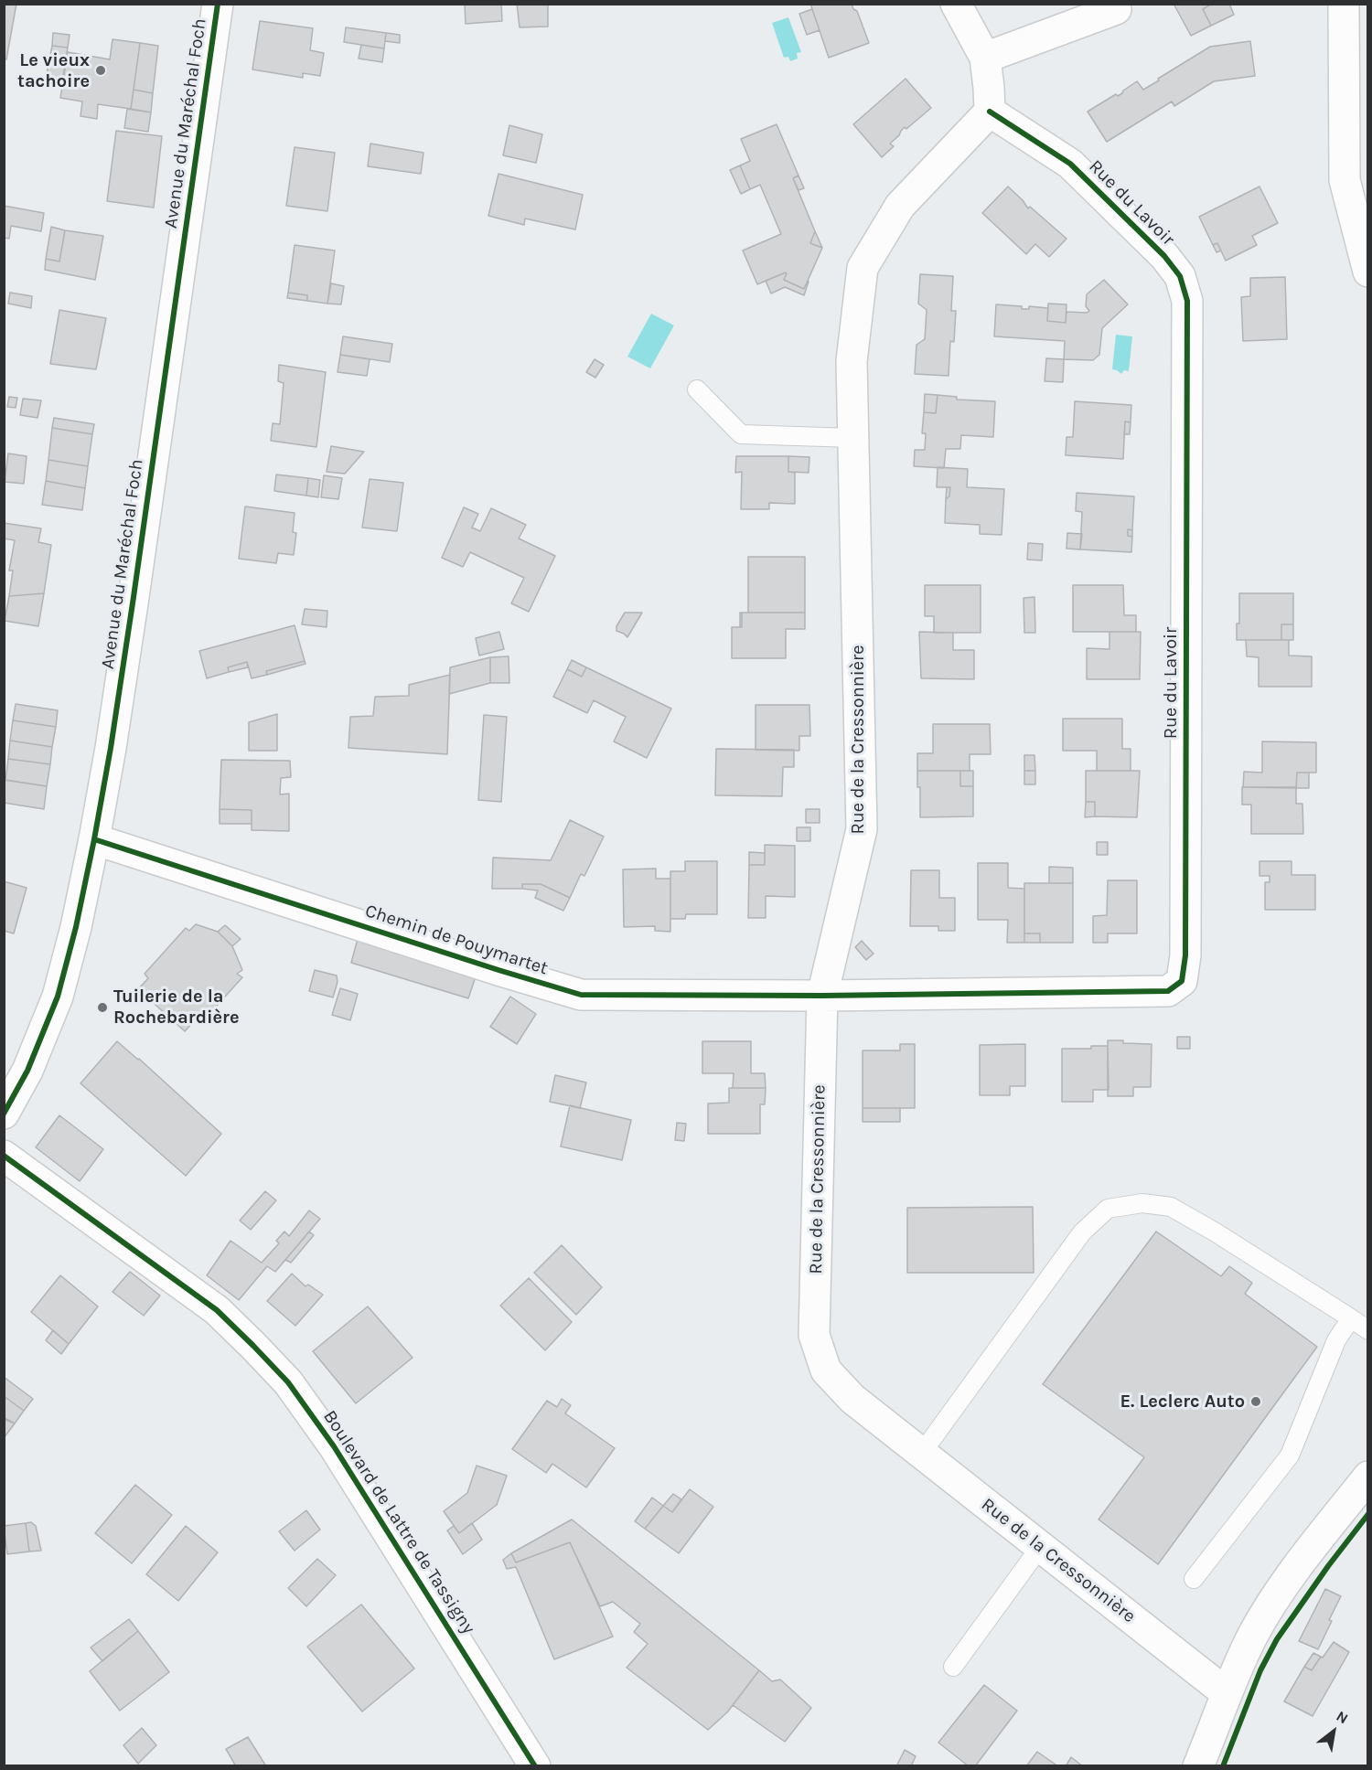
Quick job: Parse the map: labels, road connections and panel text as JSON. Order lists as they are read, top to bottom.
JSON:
{
  "streets": {
    "street": [
      "Avenue du Maréchal Foch",
      "Rue du Lavoir",
      "Rue de la Cressonnière",
      "Chemin de Pouymartet",
      "Boulevard de Lattre de Tassigny"
    ]
  },
  "crossings": [
    ["Avenue du Maréchal Foch", "Chemin de Pouymartet"],
    ["Rue du Lavoir", "Rue de la Cressonnière"],
    ["Rue du Lavoir", "Chemin de Pouymartet"],
    ["Rue de la Cressonnière", "Chemin de Pouymartet"]
  ],
  "places": ["Le vieux tachoire", "Tuilerie de la Rochebardière", "E. Leclerc Auto"],
  "north": "top right"
}
